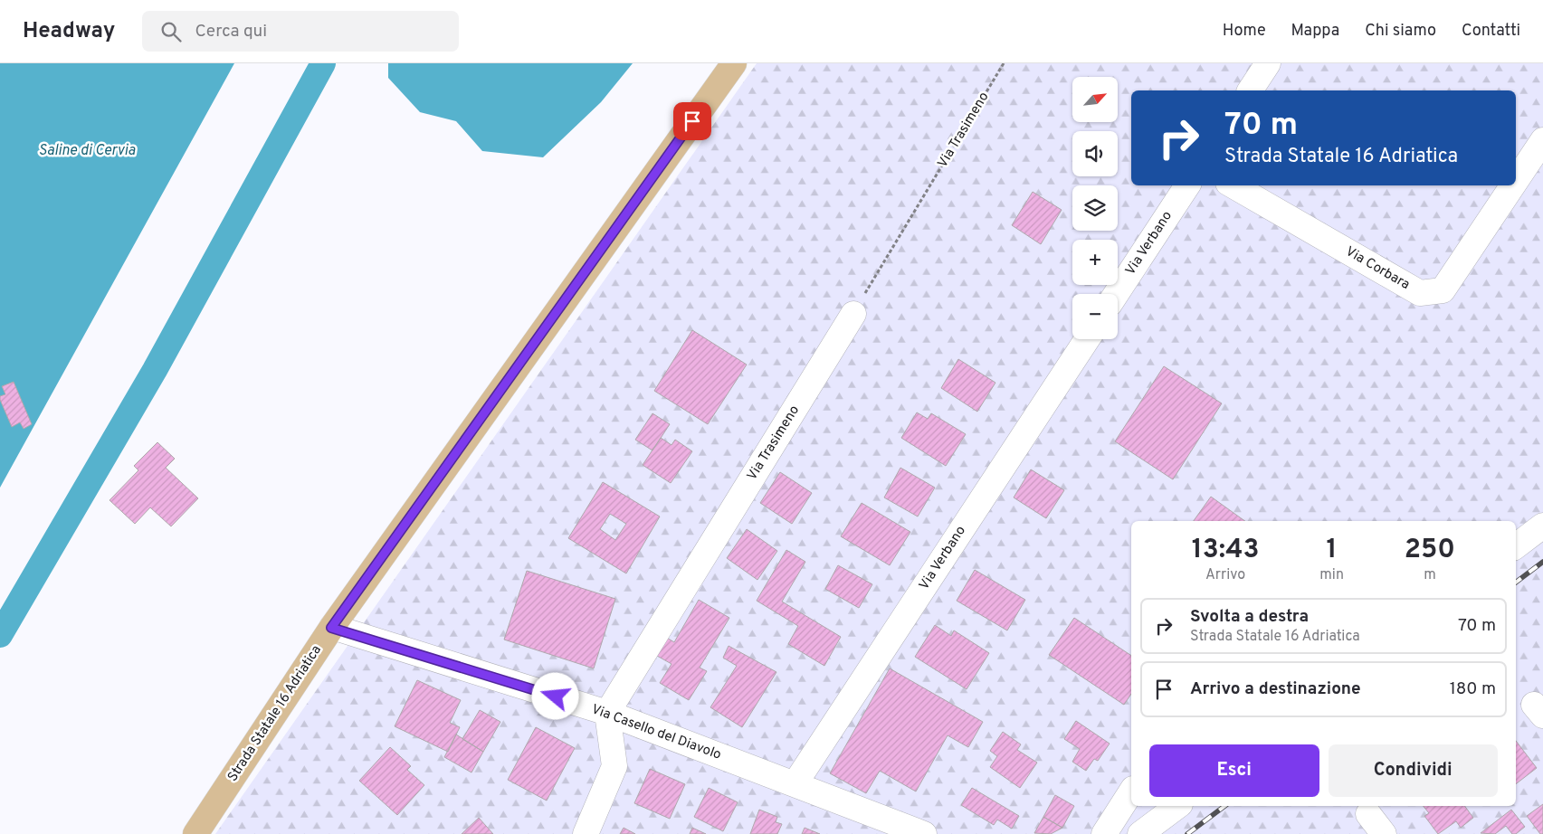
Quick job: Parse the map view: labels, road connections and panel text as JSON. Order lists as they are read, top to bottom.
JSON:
{
  "streets": {
    "main road": ["Strada Statale 16 Adriatica"],
    "street": [
      "Via Trasimeno",
      "Via Verbano",
      "Via Corbara",
      "Via Casello del Diavolo"
    ]
  },
  "crossings": [
    ["Via Trasimeno", "Via Casello del Diavolo"],
    ["Via Verbano", "Via Casello del Diavolo"],
    ["Strada Statale 16 Adriatica", "Via Casello del Diavolo"]
  ],
  "water": ["Saline di Cervia"],
  "north": "top right",
  "page": {
    "header": "Headway",
    "search": "Cerca qui",
    "nav": [
      "Home",
      "Mappa",
      "Chi siamo",
      "Contatti"
    ],
    "map_buttons": ["+", "−"],
    "turn": ["70 m", "Strada Statale 16 Adriatica"],
    "eta": [
      "13:43",
      "Arrivo",
      "1",
      "min",
      "250",
      "m"
    ],
    "list": [
      {
        "name": "Svolta a destra",
        "note": "Strada Statale 16 Adriatica",
        "value": "70 m"
      },
      {
        "name": "Arrivo a destinazione",
        "value": "180 m"
      }
    ],
    "buttons": ["Esci", "Condividi"]
  }
}
